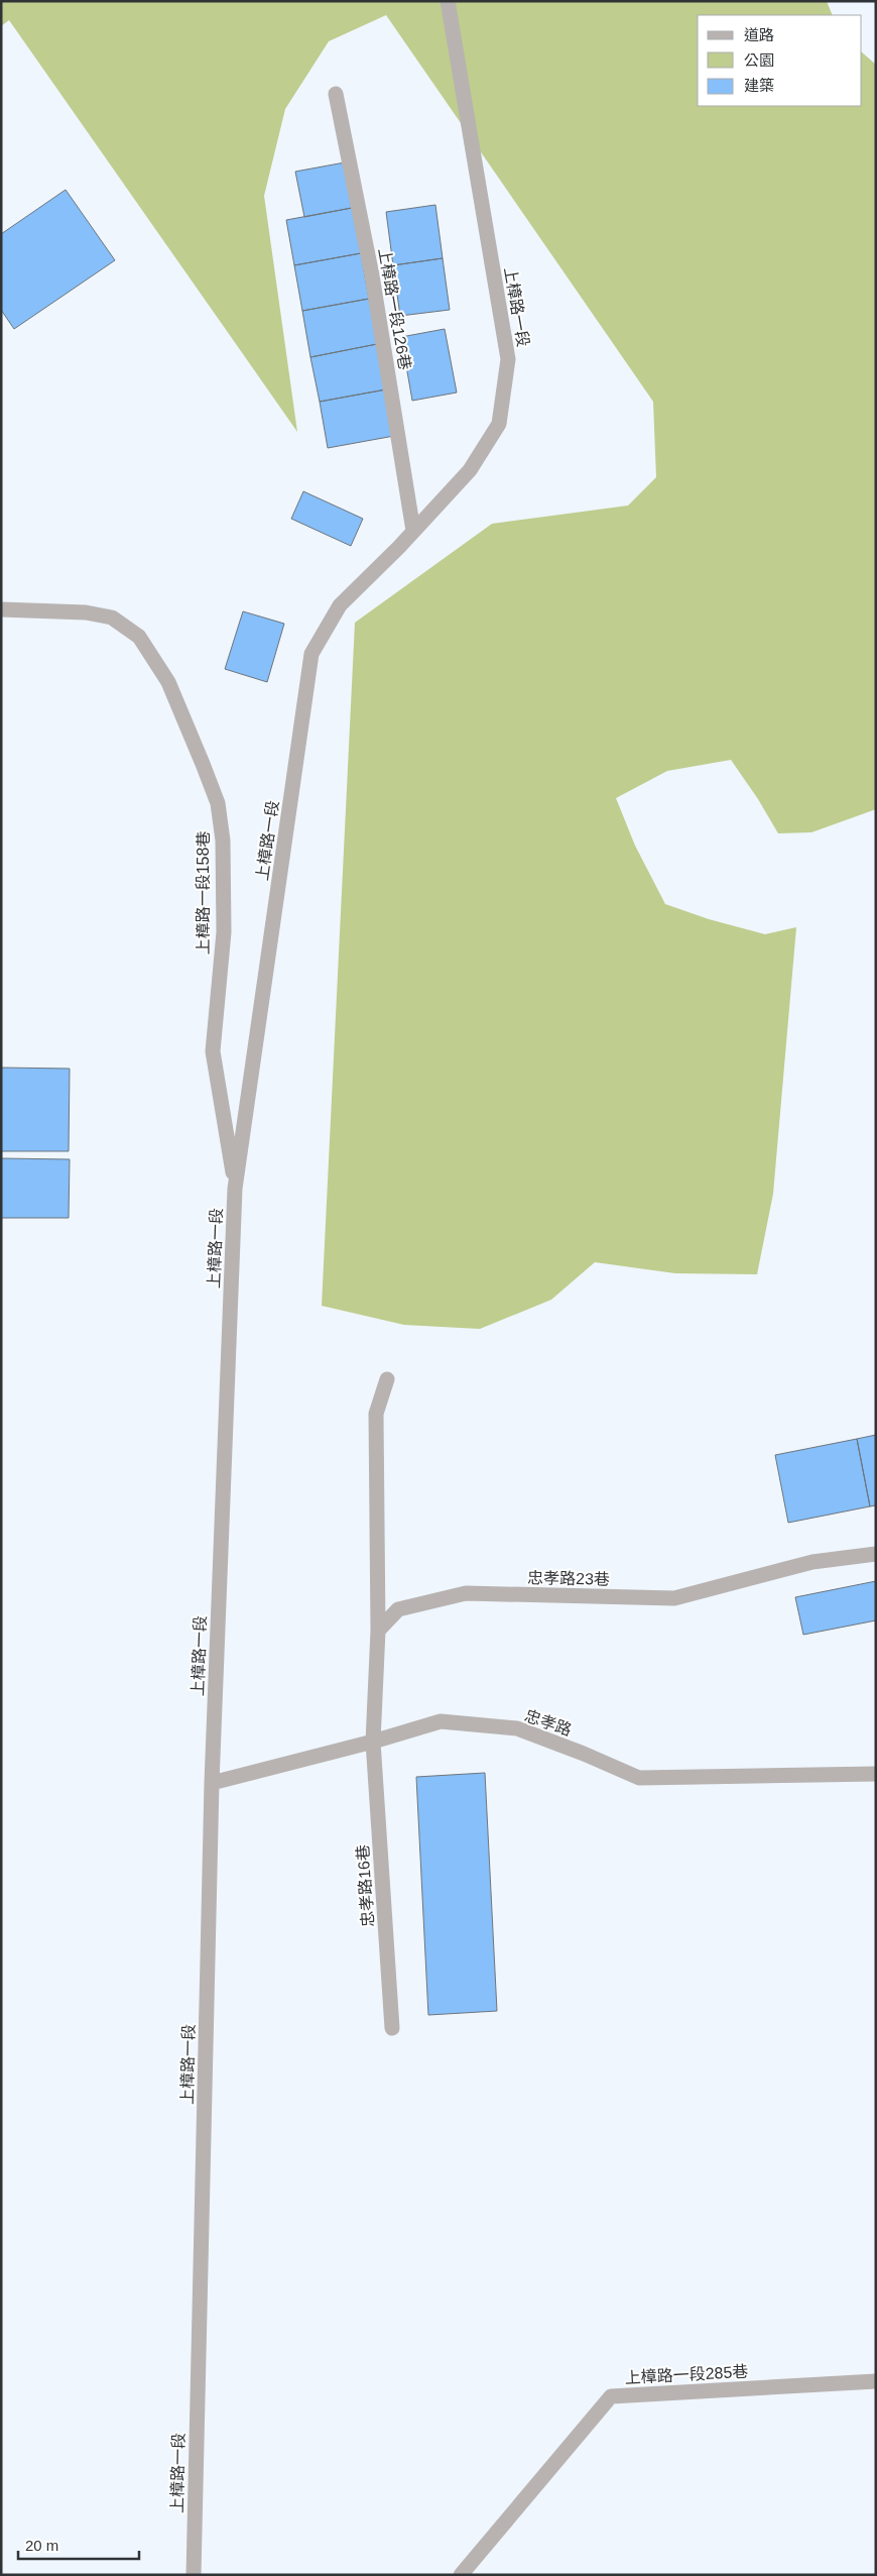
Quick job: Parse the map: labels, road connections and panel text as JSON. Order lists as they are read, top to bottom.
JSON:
{
  "streets": {
    "street": [
      "上樟路一段",
      "上樟路一段126巷",
      "上樟路一段158巷",
      "忠孝路23巷",
      "忠孝路",
      "忠孝路16巷",
      "上樟路一段285巷"
    ]
  },
  "crossings": [
    ["上樟路一段", "上樟路一段126巷"],
    ["上樟路一段", "上樟路一段158巷"],
    ["上樟路一段", "忠孝路"],
    ["忠孝路", "忠孝路16巷"]
  ],
  "legend": ["道路", "公園", "建築"],
  "scale_bar": "20 m"
}
